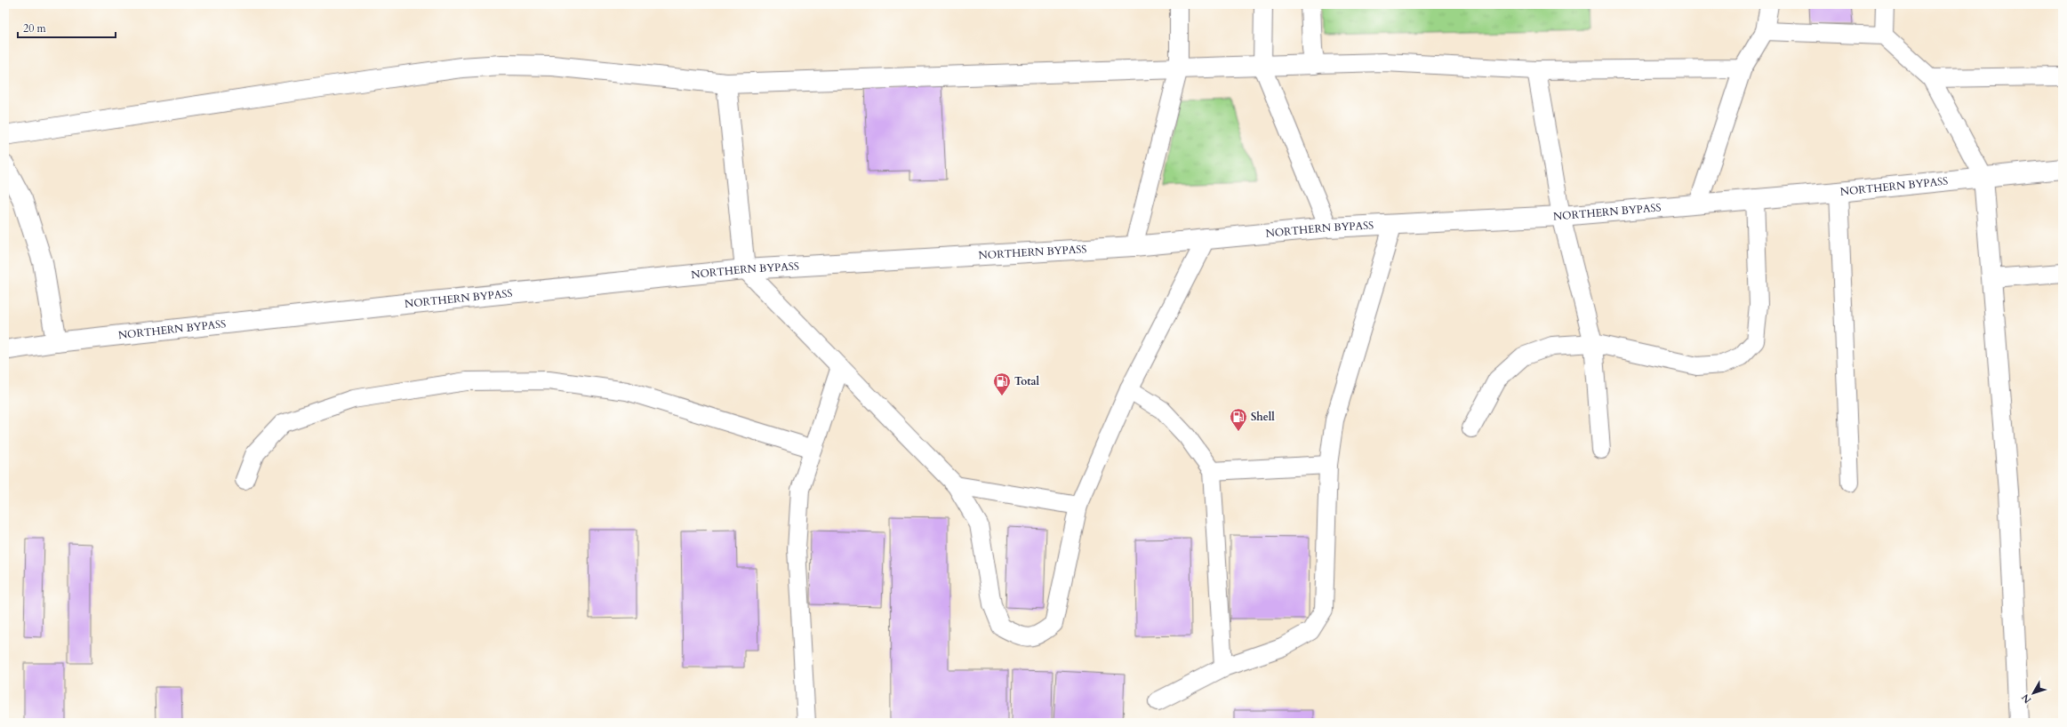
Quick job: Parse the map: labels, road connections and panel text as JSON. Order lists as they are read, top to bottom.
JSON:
{
  "streets": {
    "street": ["NORTHERN BYPASS"]
  },
  "places": {
    "fuel station": ["Total", "Shell"]
  },
  "scale_bar": "20 m",
  "north": "bottom left"
}
